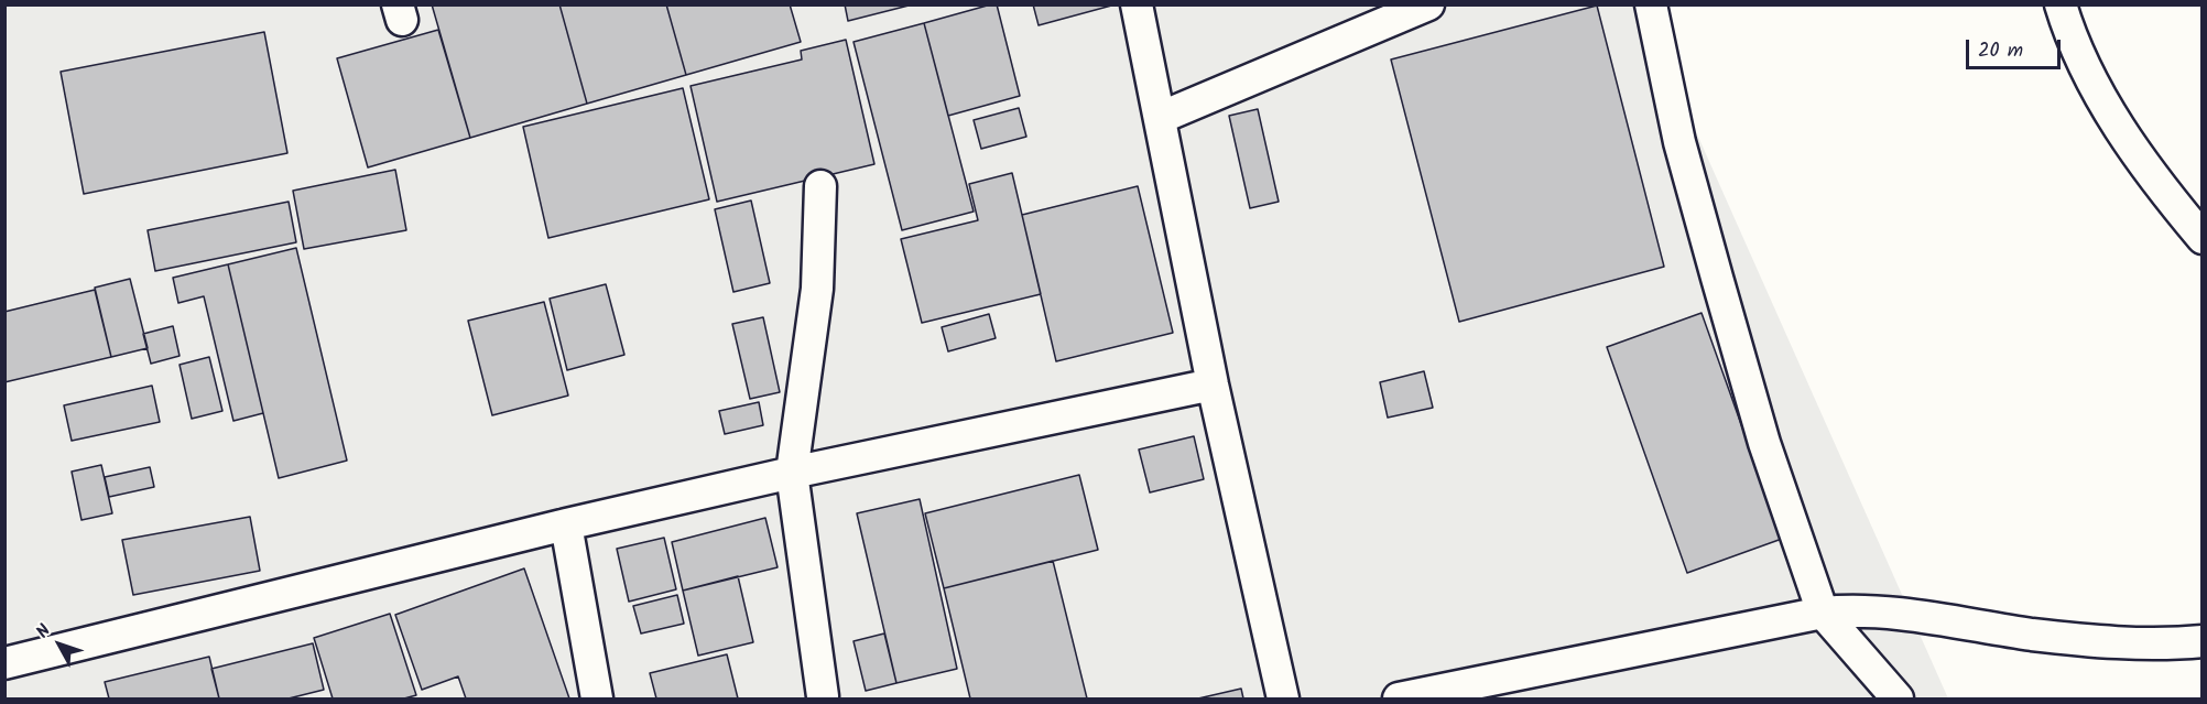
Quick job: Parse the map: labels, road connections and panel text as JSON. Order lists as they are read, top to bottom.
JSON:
{
  "scale_bar": "20 m",
  "north": "top left"
}
